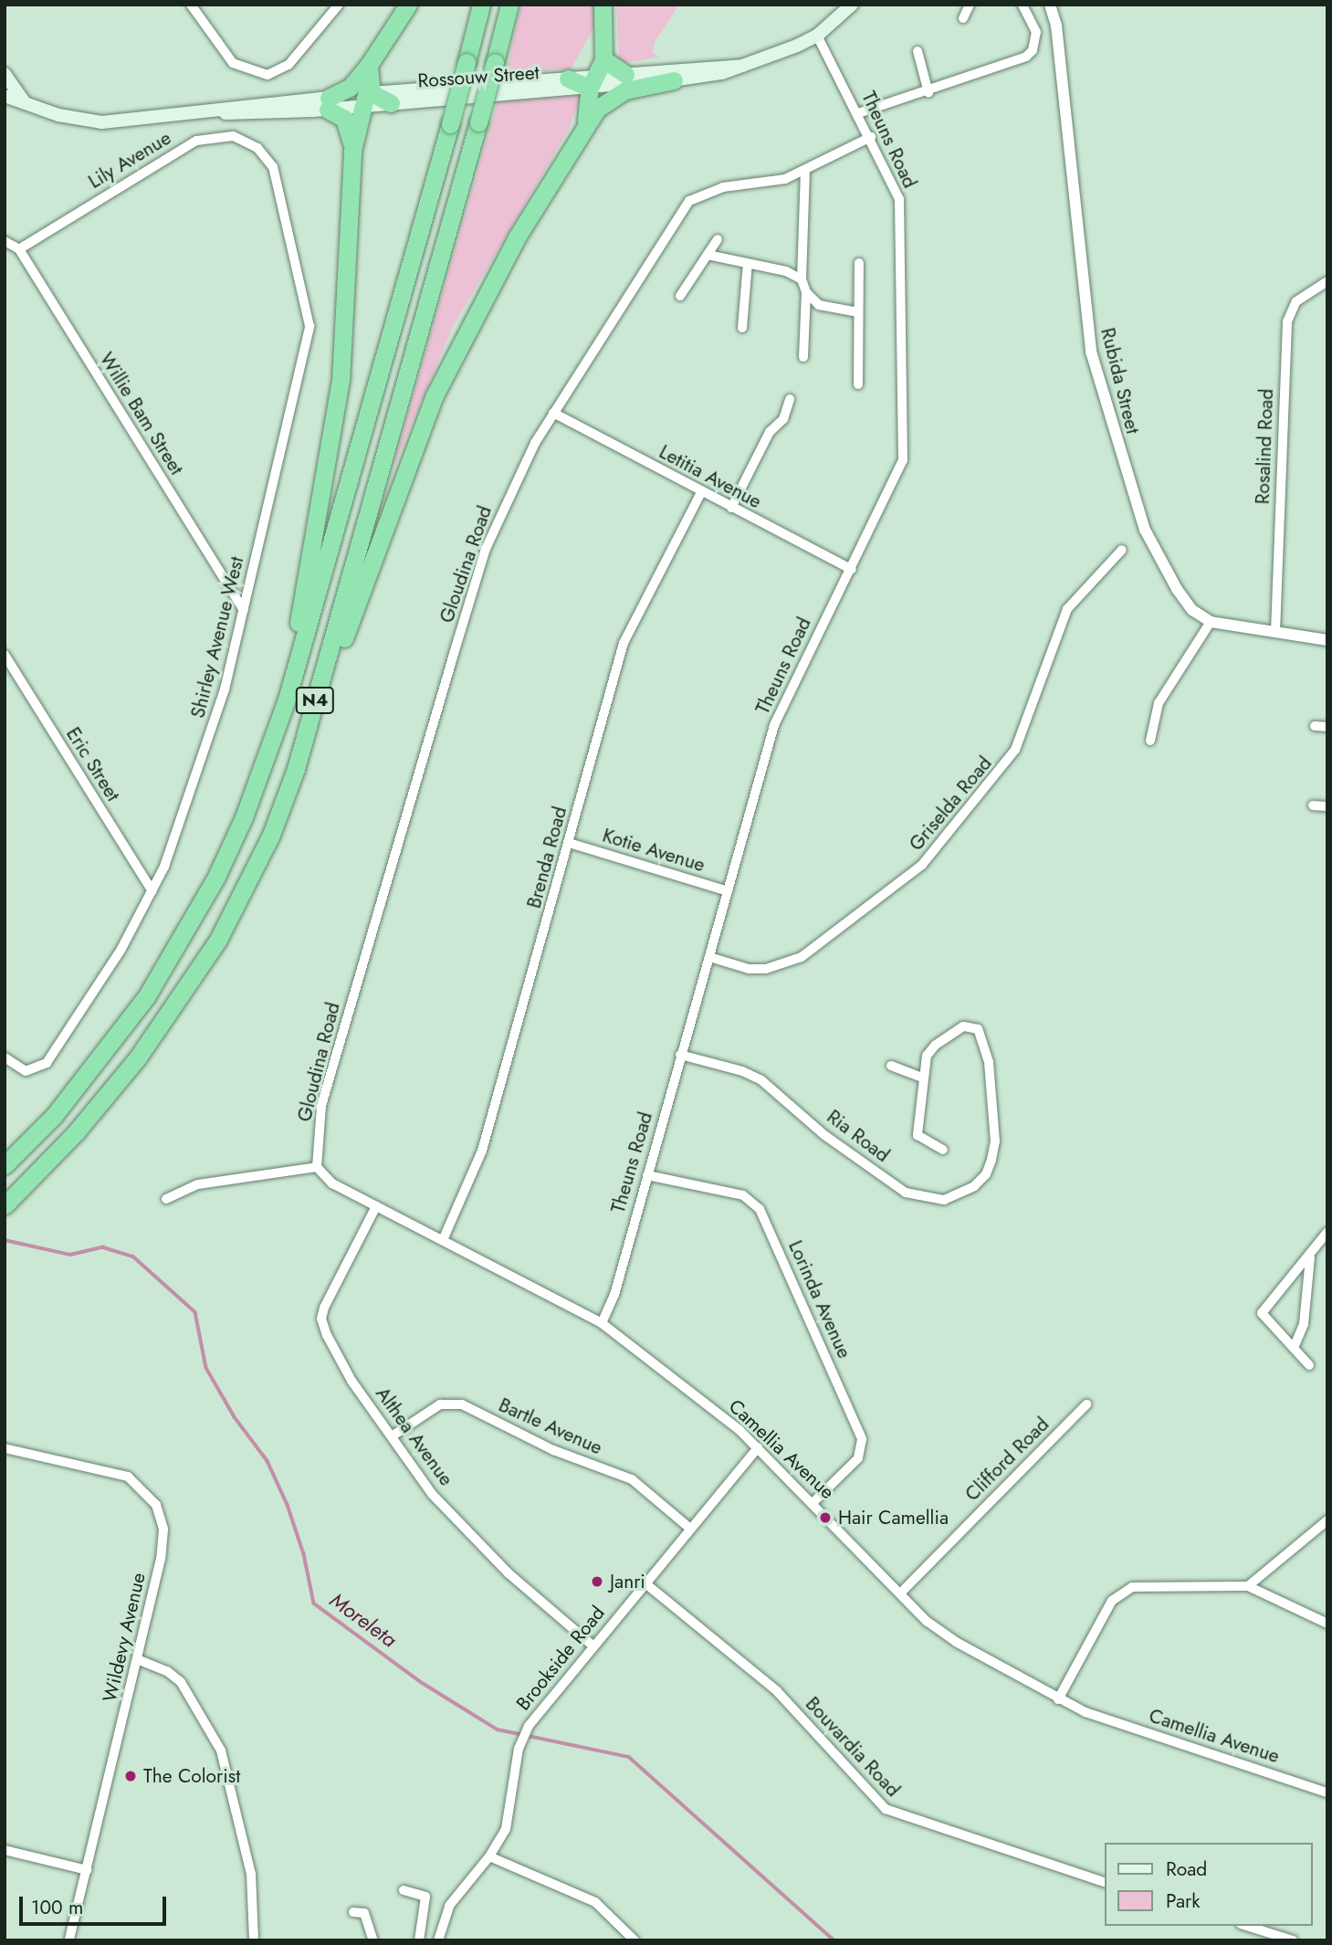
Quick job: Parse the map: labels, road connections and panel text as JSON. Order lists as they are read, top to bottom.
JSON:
{
  "streets": {
    "highway": ["N4"],
    "main road": ["Rossouw Street"],
    "street": [
      "Theuns Road",
      "Lily Avenue",
      "Rubida Street",
      "Willie Bam Street",
      "Rosalind Road",
      "Letitia Avenue",
      "Gloudina Road",
      "Shirley Avenue West",
      "Eric Street",
      "Griselda Road",
      "Kotie Avenue",
      "Brenda Road",
      "Ria Road",
      "Lorinda Avenue",
      "Bartle Avenue",
      "Althea Avenue",
      "Camellia Avenue",
      "Clifford Road",
      "Wildevy Avenue",
      "Brookside Road",
      "Bouvardia Road"
    ]
  },
  "crossings": [
    ["Rossouw Street", "Theuns Road"],
    ["Theuns Road", "Letitia Avenue"],
    ["Theuns Road", "Gloudina Road"],
    ["Theuns Road", "Griselda Road"],
    ["Theuns Road", "Kotie Avenue"],
    ["Theuns Road", "Ria Road"],
    ["Theuns Road", "Lorinda Avenue"],
    ["Theuns Road", "Camellia Avenue"],
    ["Lily Avenue", "Willie Bam Street"],
    ["Lily Avenue", "Shirley Avenue West"],
    ["Willie Bam Street", "Shirley Avenue West"],
    ["Letitia Avenue", "Gloudina Road"],
    ["Letitia Avenue", "Brenda Road"],
    ["Gloudina Road", "Camellia Avenue"],
    ["Shirley Avenue West", "Eric Street"],
    ["Kotie Avenue", "Brenda Road"],
    ["Brenda Road", "Camellia Avenue"],
    ["Lorinda Avenue", "Camellia Avenue"],
    ["Bartle Avenue", "Althea Avenue"],
    ["Bartle Avenue", "Brookside Road"],
    ["Althea Avenue", "Camellia Avenue"],
    ["Althea Avenue", "Brookside Road"],
    ["Camellia Avenue", "Clifford Road"],
    ["Camellia Avenue", "Brookside Road"],
    ["Brookside Road", "Bouvardia Road"]
  ],
  "water": ["Moreleta"],
  "places": ["Hair Camellia", "Janri", "The Colorist"],
  "legend": ["Road", "Park"],
  "scale_bar": "100 m"
}
